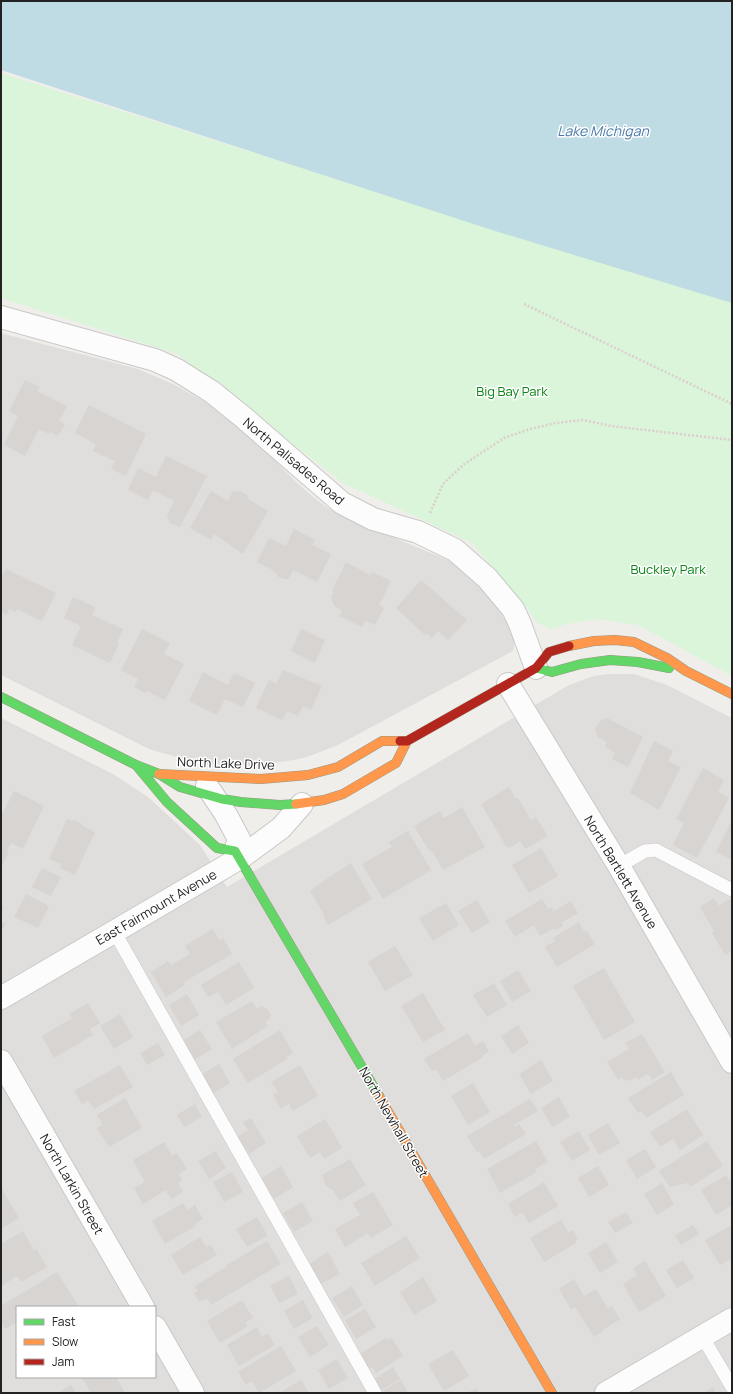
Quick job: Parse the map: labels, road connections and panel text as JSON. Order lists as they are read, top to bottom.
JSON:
{
  "streets": {
    "main road": ["North Lake Drive", "North Newhall Street"],
    "street": [
      "North Palisades Road",
      "North Bartlett Avenue",
      "East Fairmount Avenue",
      "North Larkin Street"
    ]
  },
  "crossings": [
    ["North Lake Drive", "East Fairmount Avenue"],
    ["East Fairmount Avenue", "North Newhall Street"]
  ],
  "water": ["Lake Michigan"],
  "parks": ["Big Bay Park", "Buckley Park"],
  "legend": ["Fast", "Slow", "Jam"]
}
